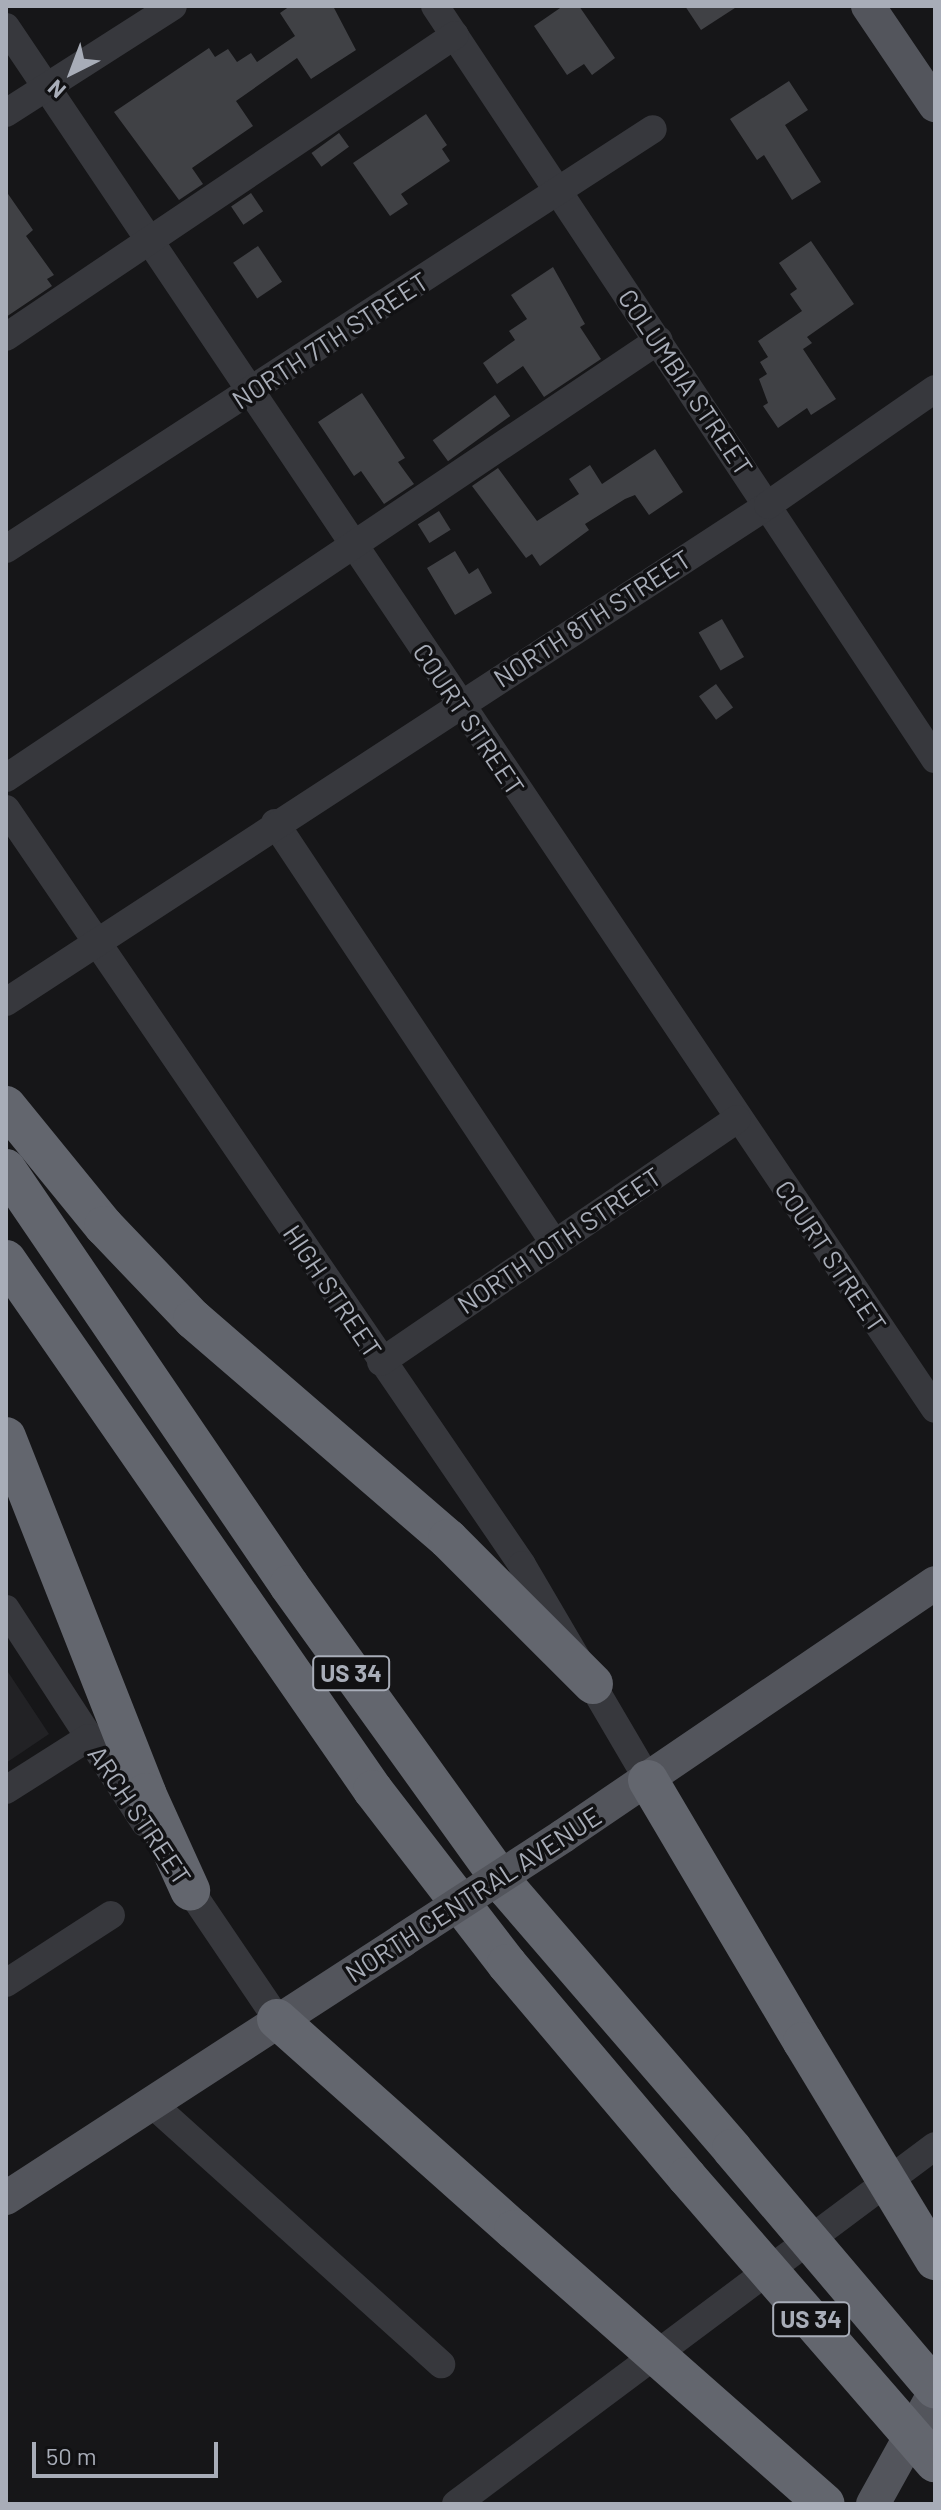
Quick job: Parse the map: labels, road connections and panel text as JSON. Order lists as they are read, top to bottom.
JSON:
{
  "streets": {
    "highway": ["US 34"],
    "main road": ["NORTH CENTRAL AVENUE"],
    "street": [
      "NORTH 7TH STREET",
      "COLUMBIA STREET",
      "NORTH 8TH STREET",
      "COURT STREET",
      "NORTH 10TH STREET",
      "HIGH STREET",
      "ARCH STREET"
    ]
  },
  "crossings": [
    ["NORTH 7TH STREET", "COLUMBIA STREET"],
    ["NORTH 7TH STREET", "COURT STREET"],
    ["COLUMBIA STREET", "NORTH 8TH STREET"],
    ["NORTH 8TH STREET", "COURT STREET"],
    ["NORTH 8TH STREET", "HIGH STREET"],
    ["COURT STREET", "NORTH 10TH STREET"],
    ["NORTH 10TH STREET", "HIGH STREET"],
    ["HIGH STREET", "NORTH CENTRAL AVENUE"],
    ["ARCH STREET", "NORTH CENTRAL AVENUE"]
  ],
  "scale_bar": "50 m",
  "north": "bottom left"
}
